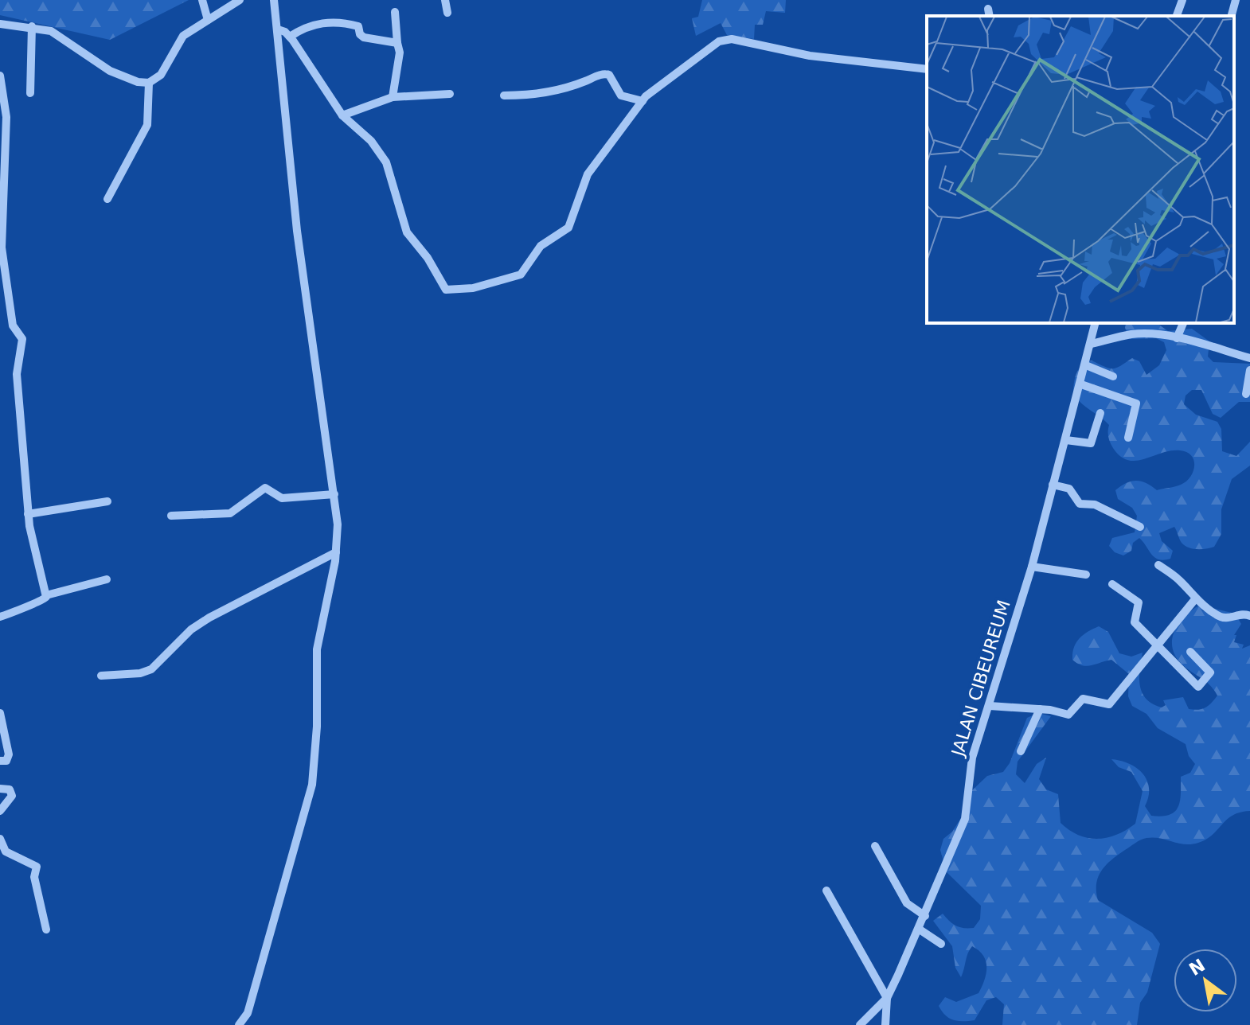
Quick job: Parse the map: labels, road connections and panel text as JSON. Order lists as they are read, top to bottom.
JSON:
{
  "streets": {
    "street": ["JALAN CIBEUREUM"]
  },
  "north": "top left"
}
